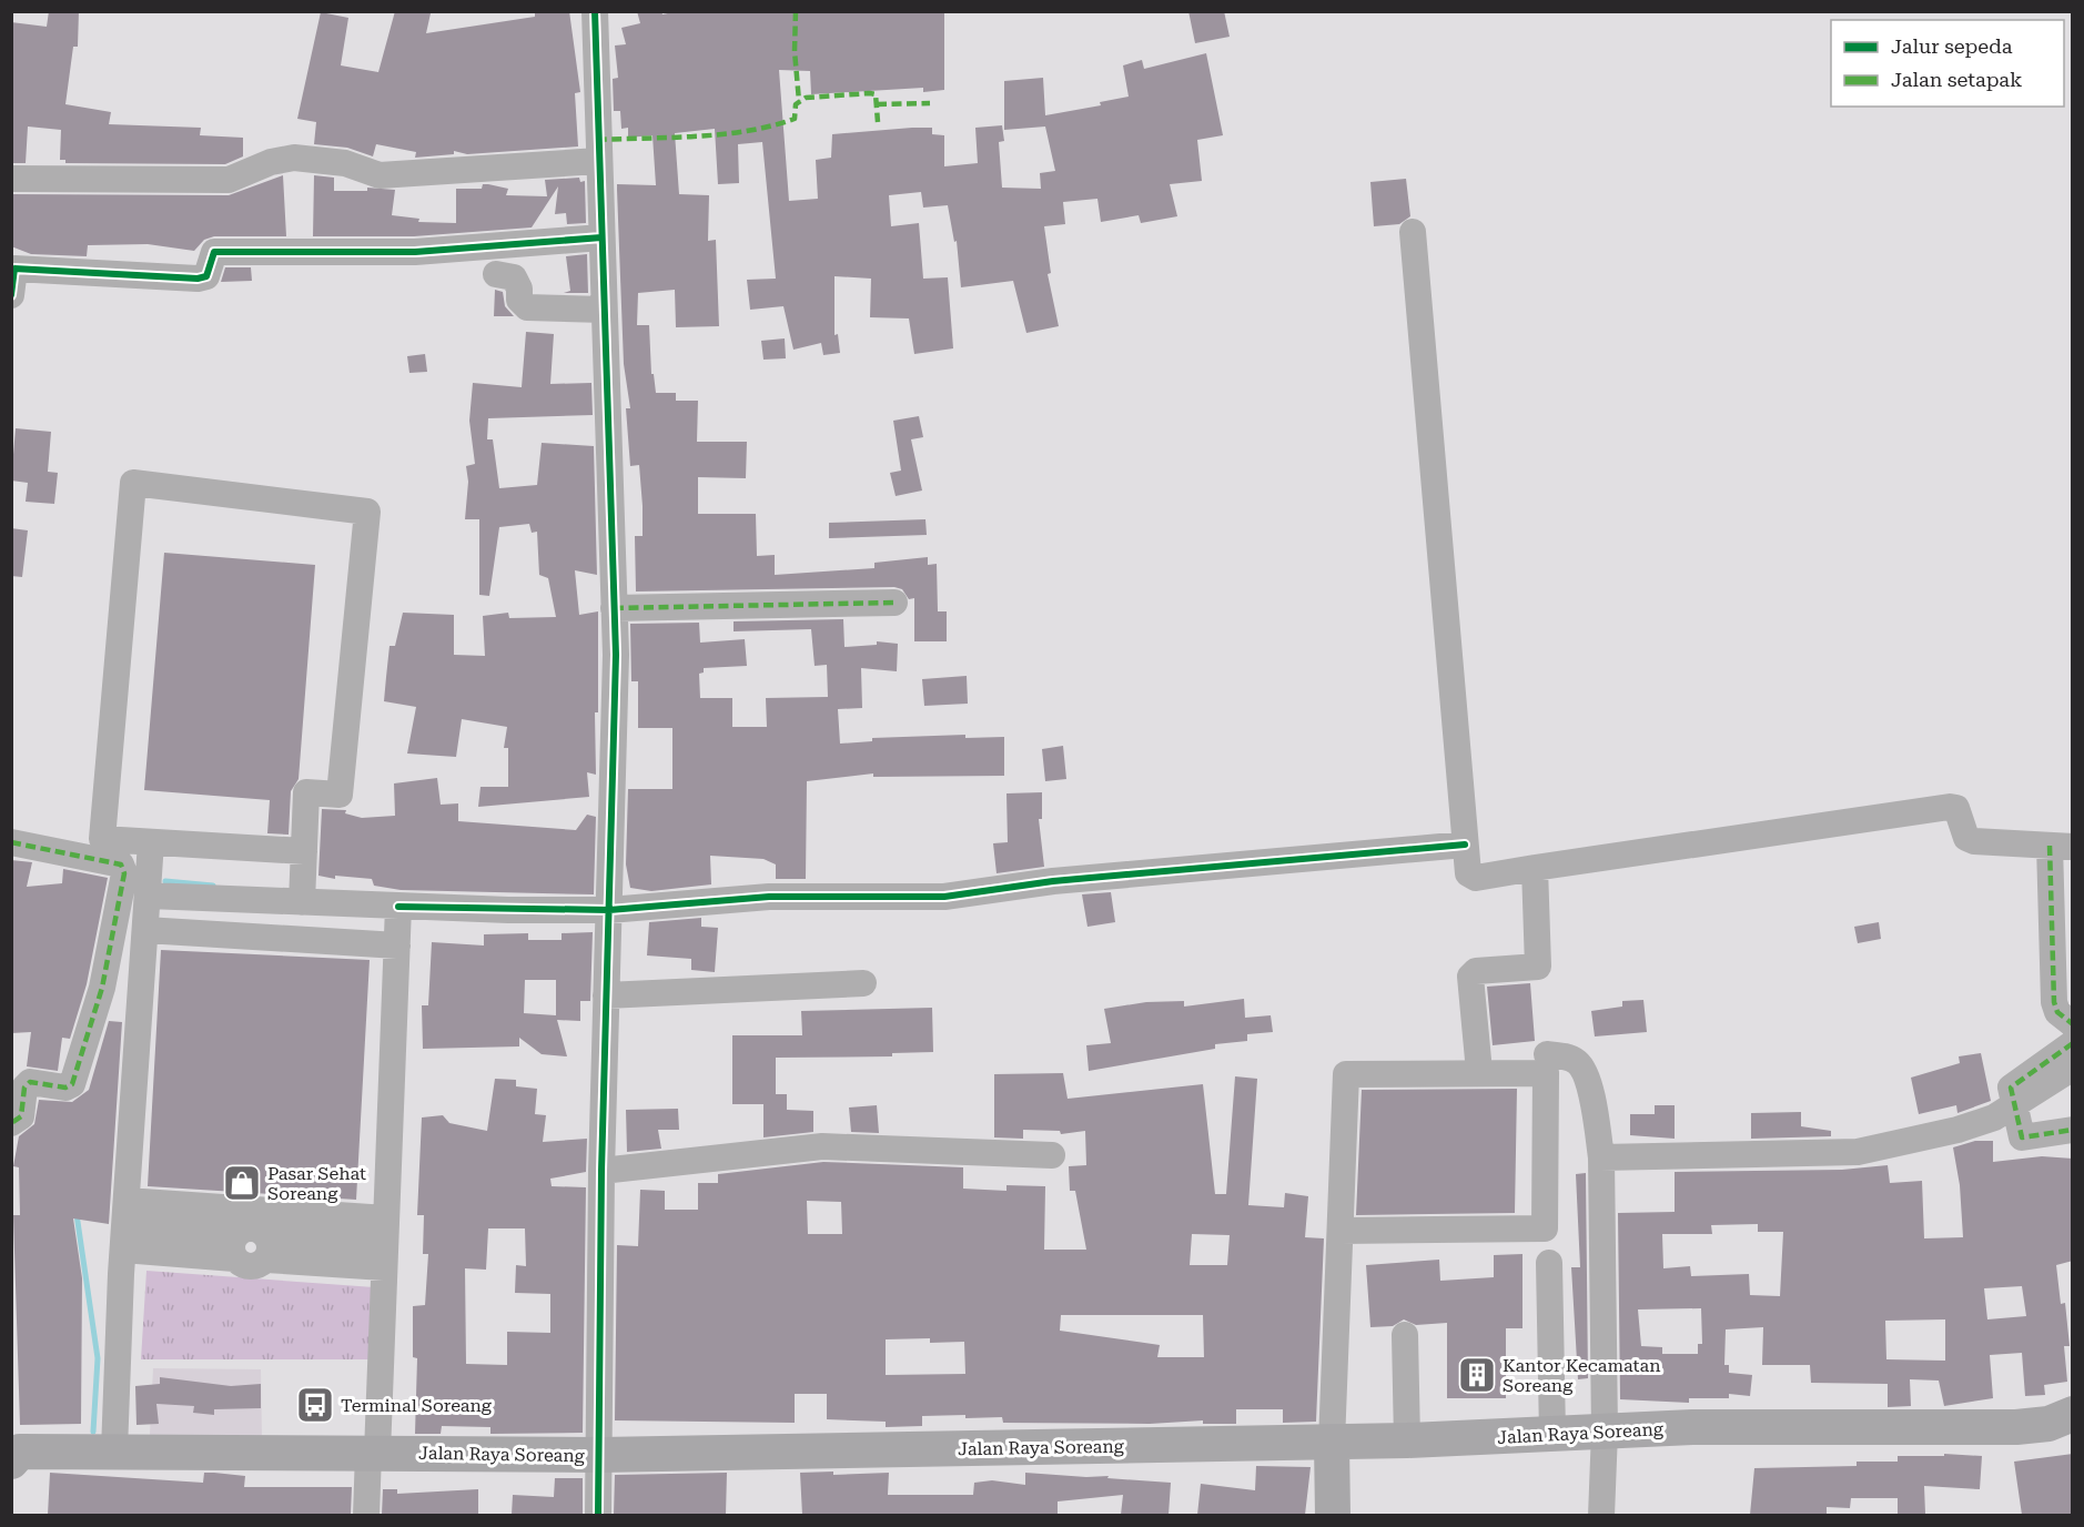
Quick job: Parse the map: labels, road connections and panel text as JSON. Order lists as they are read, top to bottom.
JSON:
{
  "streets": {
    "main road": ["Jalan Raya Soreang"]
  },
  "places": {
    "shop": ["Pasar Sehat Soreang"],
    "building": ["Kantor Kecamatan Soreang"],
    "bus stop": ["Terminal Soreang"]
  },
  "legend": ["Jalur sepeda", "Jalan setapak"]
}
